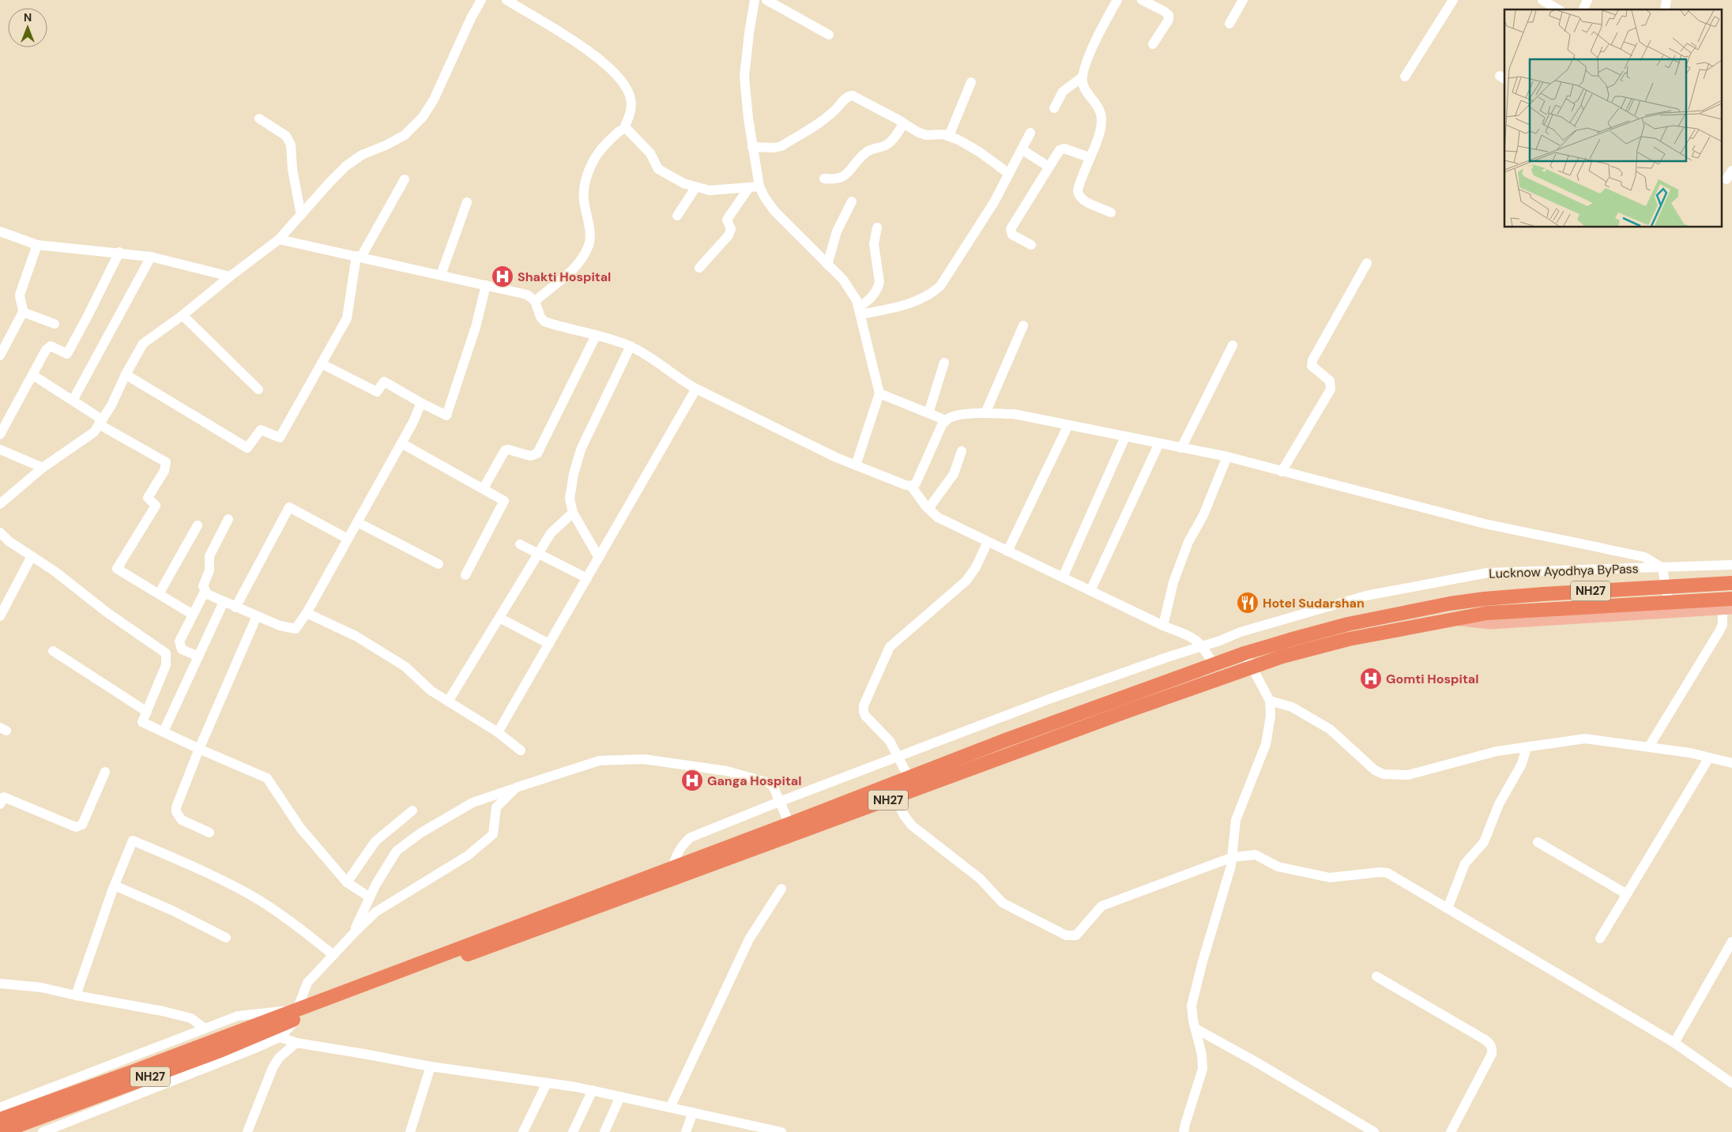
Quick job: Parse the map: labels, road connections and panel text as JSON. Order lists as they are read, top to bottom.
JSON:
{
  "streets": {
    "highway": ["NH27"],
    "street": ["Lucknow Ayodhya ByPass"]
  },
  "crossings": [
    ["Lucknow Ayodhya ByPass", "NH27"]
  ],
  "places": {
    "hospital": ["Shakti Hospital", "Gomti Hospital", "Ganga Hospital"],
    "restaurant": ["Hotel Sudarshan"]
  },
  "north": "top"
}
